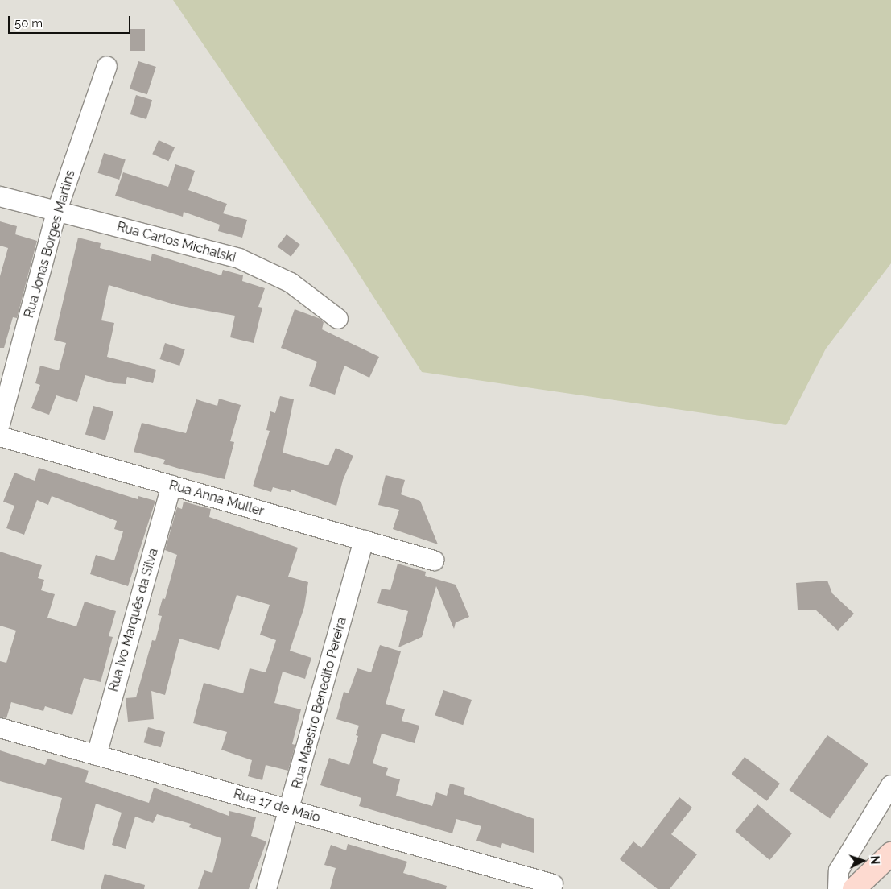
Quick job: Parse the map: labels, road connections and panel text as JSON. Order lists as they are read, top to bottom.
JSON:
{
  "streets": {
    "street": [
      "Rua Carlos Michalski",
      "Rua Jonas Borges Martins",
      "Rua Anna Muller",
      "Rua Ivo Marquês da Silva",
      "Rua Maestro Benedito Pereira",
      "Rua 17 de Maio"
    ]
  },
  "crossings": [
    ["Rua Carlos Michalski", "Rua Jonas Borges Martins"],
    ["Rua Anna Muller", "Rua Ivo Marquês da Silva"],
    ["Rua Anna Muller", "Rua Maestro Benedito Pereira"],
    ["Rua Ivo Marquês da Silva", "Rua 17 de Maio"],
    ["Rua Maestro Benedito Pereira", "Rua 17 de Maio"]
  ],
  "scale_bar": "50 m",
  "north": "right"
}
